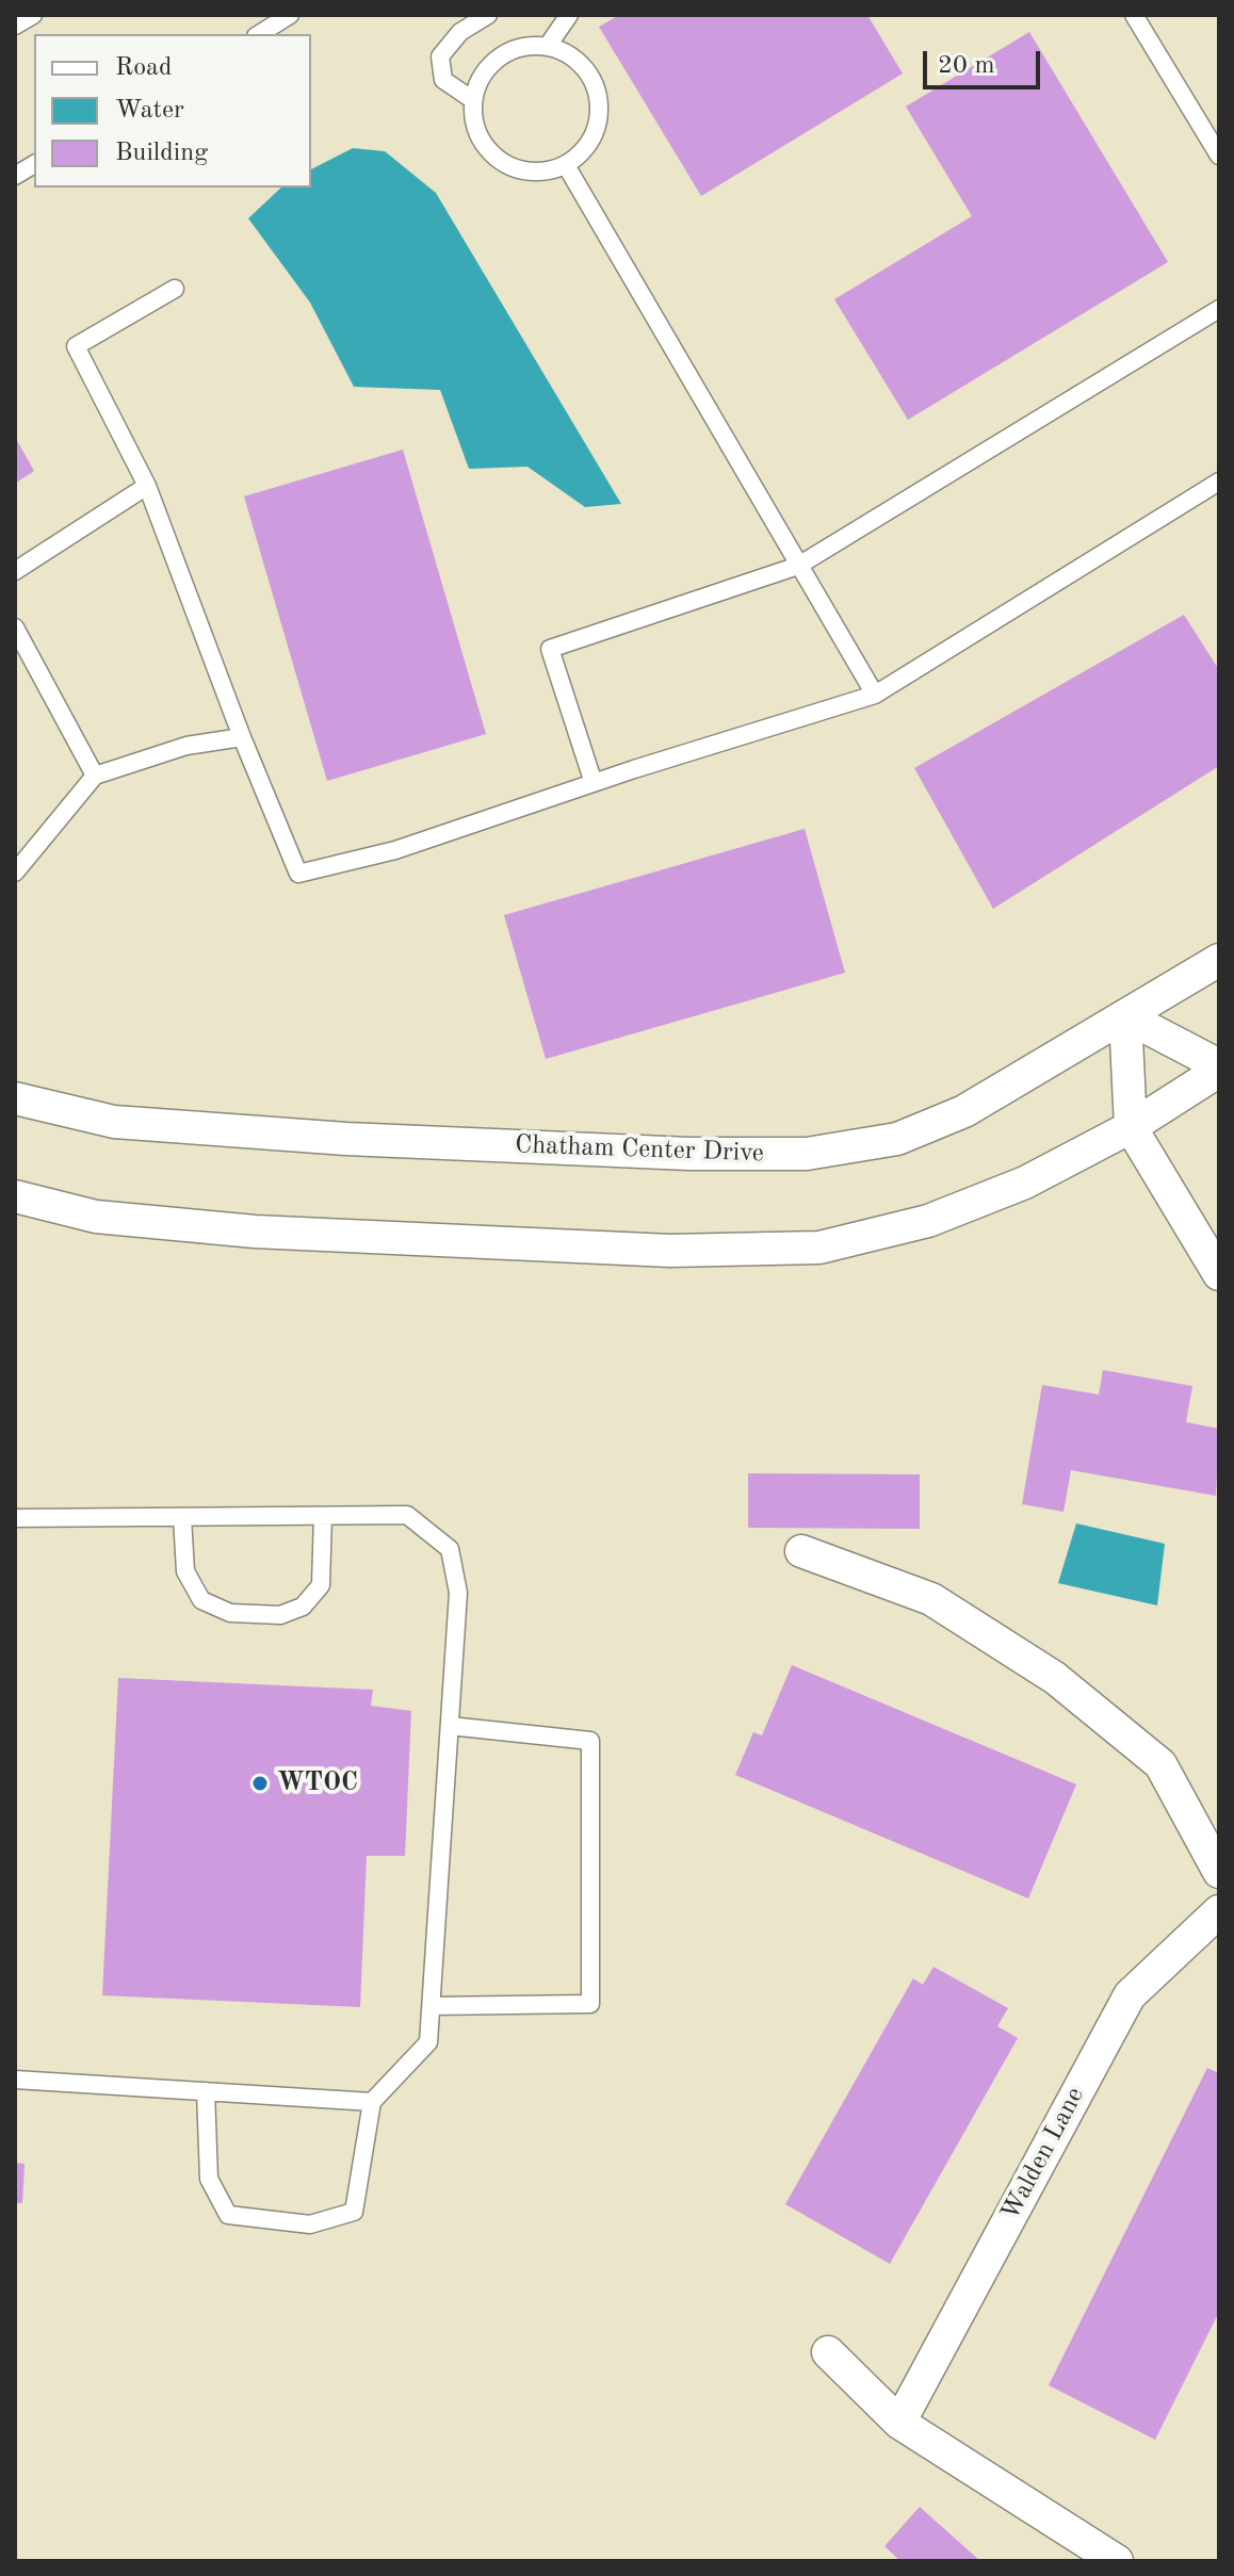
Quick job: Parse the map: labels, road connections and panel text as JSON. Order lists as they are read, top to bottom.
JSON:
{
  "streets": {
    "street": ["Chatham Center Drive", "Walden Lane"]
  },
  "places": ["WTOC"],
  "legend": ["Road", "Water", "Building"],
  "scale_bar": "20 m"
}
